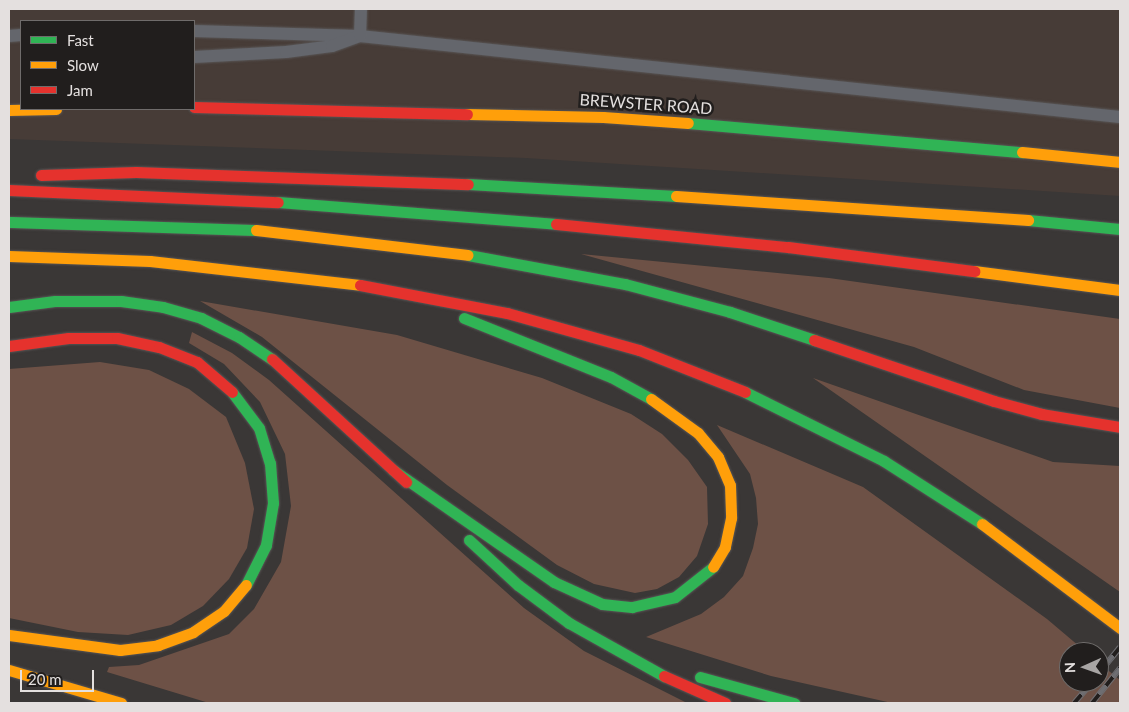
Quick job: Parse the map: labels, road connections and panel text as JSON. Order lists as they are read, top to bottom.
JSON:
{
  "streets": {
    "main road": ["BREWSTER ROAD"]
  },
  "legend": ["Fast", "Slow", "Jam"],
  "scale_bar": "20 m",
  "north": "left"
}
